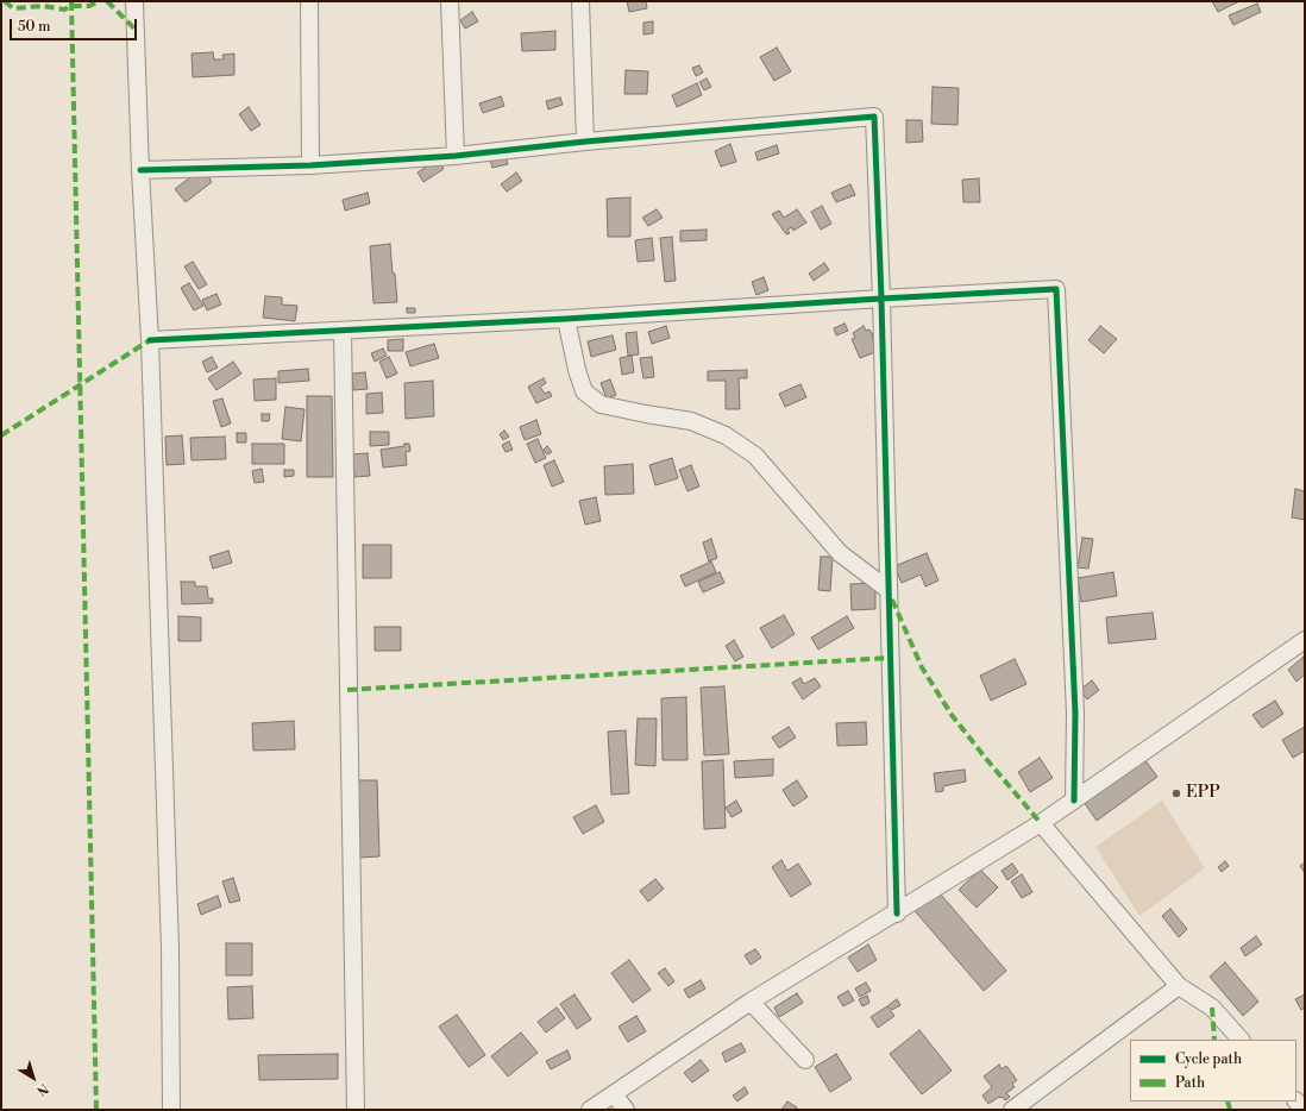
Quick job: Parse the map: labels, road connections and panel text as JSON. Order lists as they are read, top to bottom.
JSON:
{
  "places": ["EPP"],
  "legend": ["Cycle path", "Path"],
  "scale_bar": "50 m",
  "north": "bottom right"
}
